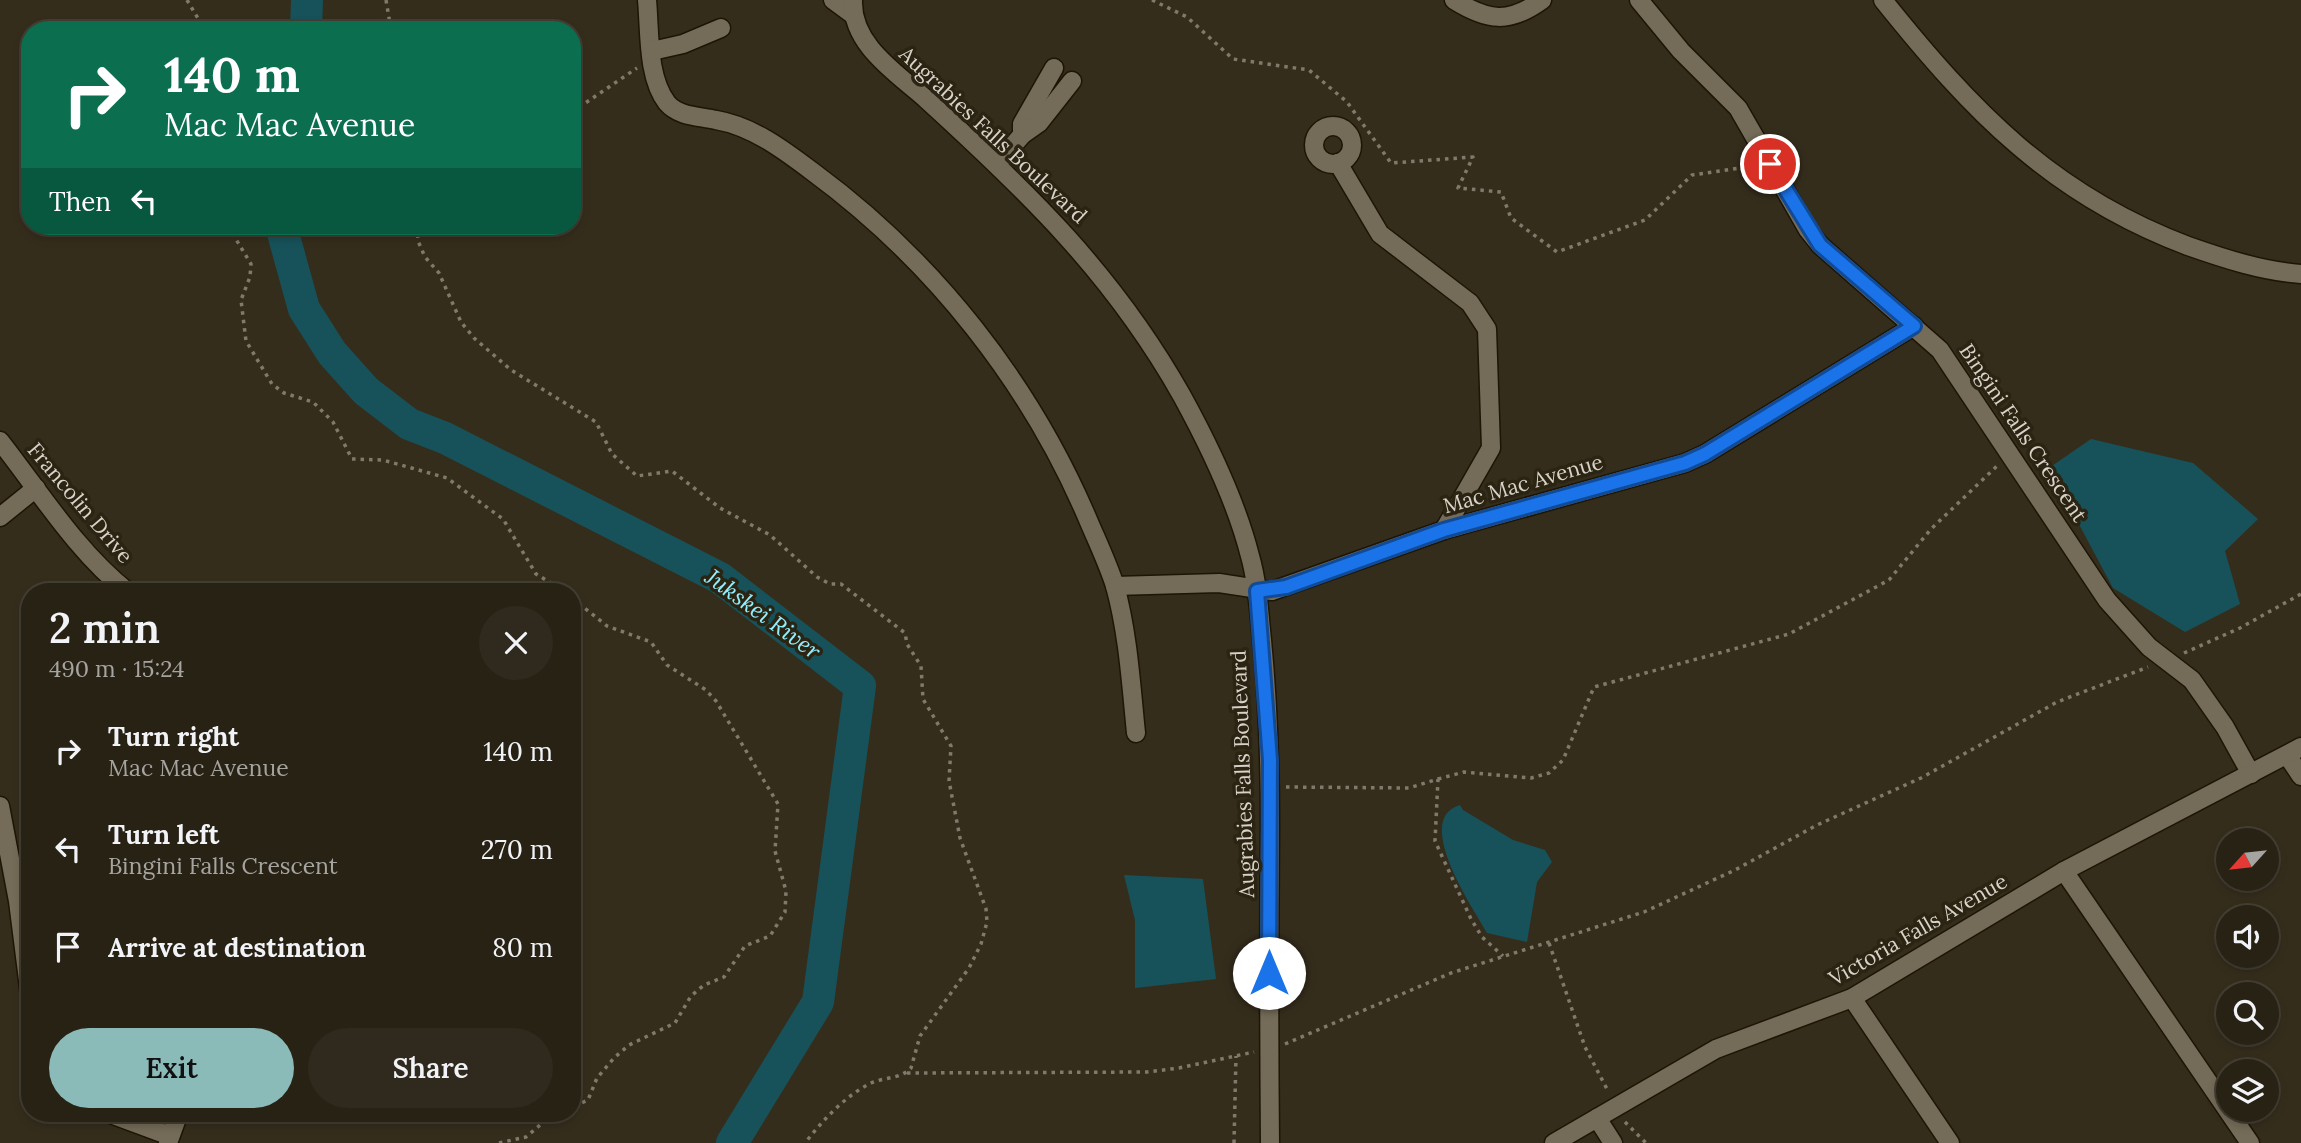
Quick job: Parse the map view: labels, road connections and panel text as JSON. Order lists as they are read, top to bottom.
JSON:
{
  "streets": {
    "street": [
      "Augrabies Falls Boulevard",
      "Bingini Falls Crescent",
      "Mac Mac Avenue",
      "Francolin Drive",
      "Victoria Falls Avenue"
    ]
  },
  "crossings": [
    ["Augrabies Falls Boulevard", "Mac Mac Avenue"],
    ["Bingini Falls Crescent", "Mac Mac Avenue"],
    ["Bingini Falls Crescent", "Victoria Falls Avenue"]
  ],
  "water": ["Jukskei River"],
  "north": "bottom left",
  "page": {
    "turn": ["140 m", "Mac Mac Avenue"],
    "then": "Then",
    "heading": ["2 min", "490 m · 15:24"],
    "list": [
      {
        "name": "Turn right",
        "note": "Mac Mac Avenue",
        "value": "140 m"
      },
      {
        "name": "Turn left",
        "note": "Bingini Falls Crescent",
        "value": "270 m"
      },
      {
        "name": "Arrive at destination",
        "value": "80 m"
      }
    ],
    "buttons": ["Exit", "Share"]
  }
}
